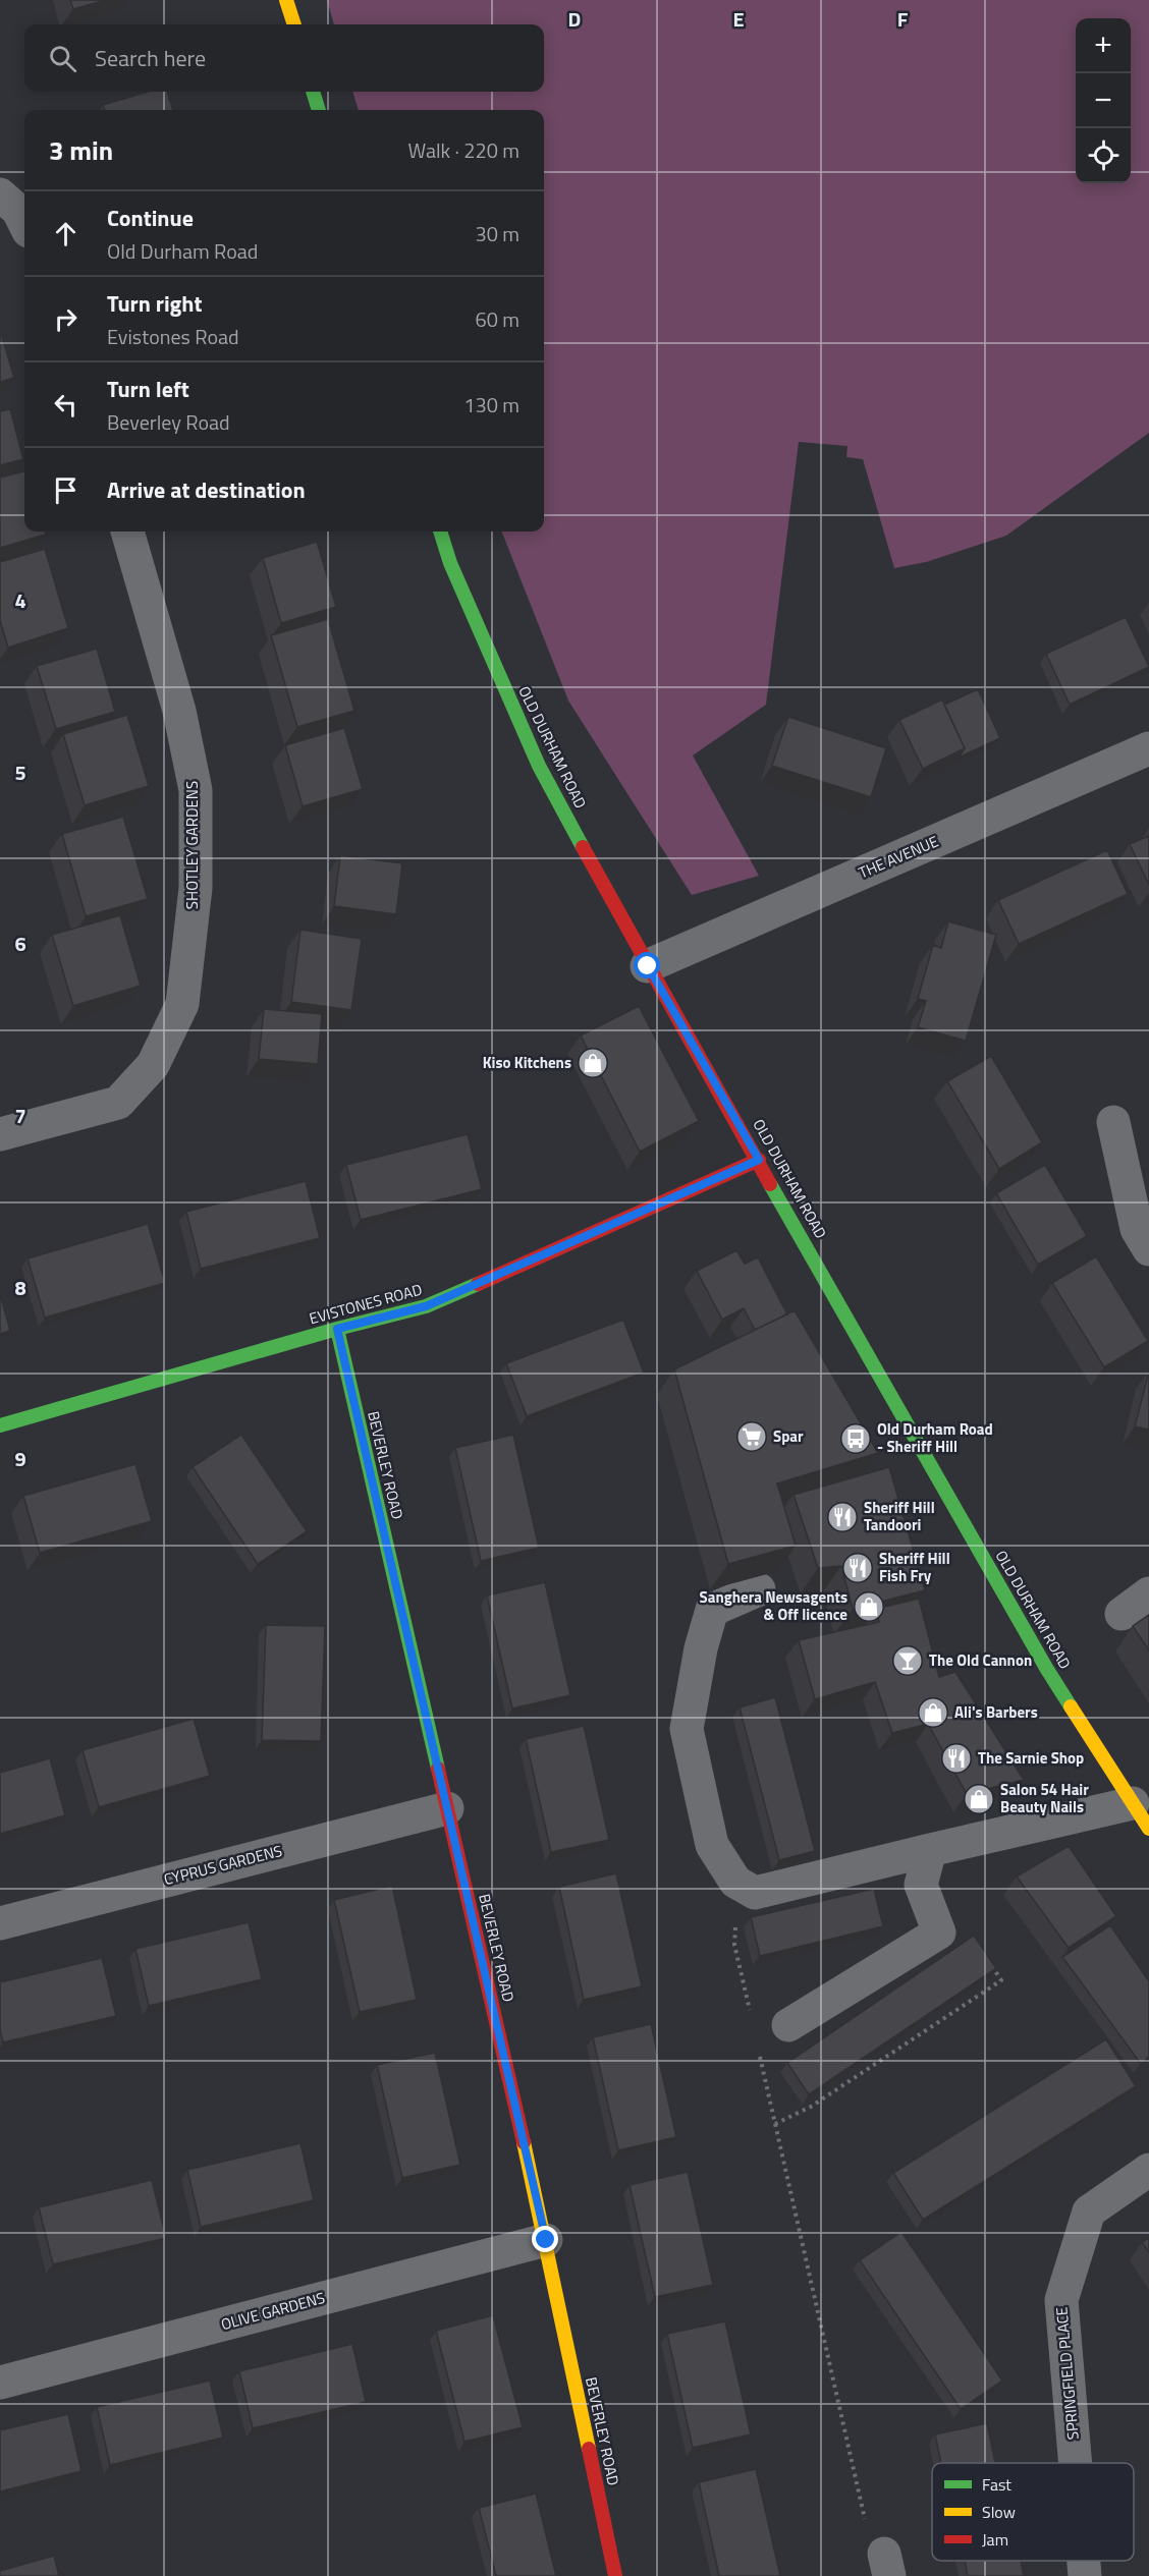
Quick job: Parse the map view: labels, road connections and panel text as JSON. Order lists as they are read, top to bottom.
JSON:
{
  "streets": {
    "street": [
      "OLD DURHAM ROAD",
      "SHOTLEY GARDENS",
      "THE AVENUE",
      "EVISTONES ROAD",
      "BEVERLEY ROAD",
      "CYPRUS GARDENS",
      "OLIVE GARDENS",
      "SPRINGFIELD PLACE"
    ]
  },
  "crossings": [
    ["OLD DURHAM ROAD", "THE AVENUE"],
    ["OLD DURHAM ROAD", "EVISTONES ROAD"],
    ["EVISTONES ROAD", "BEVERLEY ROAD"],
    ["BEVERLEY ROAD", "CYPRUS GARDENS"],
    ["BEVERLEY ROAD", "OLIVE GARDENS"]
  ],
  "places": {
    "shop": [
      "Kiso Kitchens",
      "Sanghera Newsagents & Off licence",
      "Ali's Barbers",
      "Salon 54 Hair Beauty Nails"
    ],
    "supermarket": ["Spar"],
    "bus stop": ["Old Durham Road - Sheriff Hill"],
    "restaurant": ["Sheriff Hill Tandoori", "Sheriff Hill Fish Fry", "The Sarnie Shop"],
    "bar": ["The Old Cannon"]
  },
  "legend": ["Fast", "Slow", "Jam"],
  "page": {
    "map_buttons": ["+", "−"],
    "search": "Search here",
    "heading": ["3 min", "Walk · 220 m"],
    "list": [
      ["Continue", "Old Durham Road", "30 m"],
      ["Turn right", "Evistones Road", "60 m"],
      ["Turn left", "Beverley Road", "130 m"],
      "Arrive at destination"
    ]
  },
  "grid": {
    "columns": ["D", "E", "F"],
    "rows": [
      "4",
      "5",
      "6",
      "7",
      "8",
      "9"
    ]
  }
}
